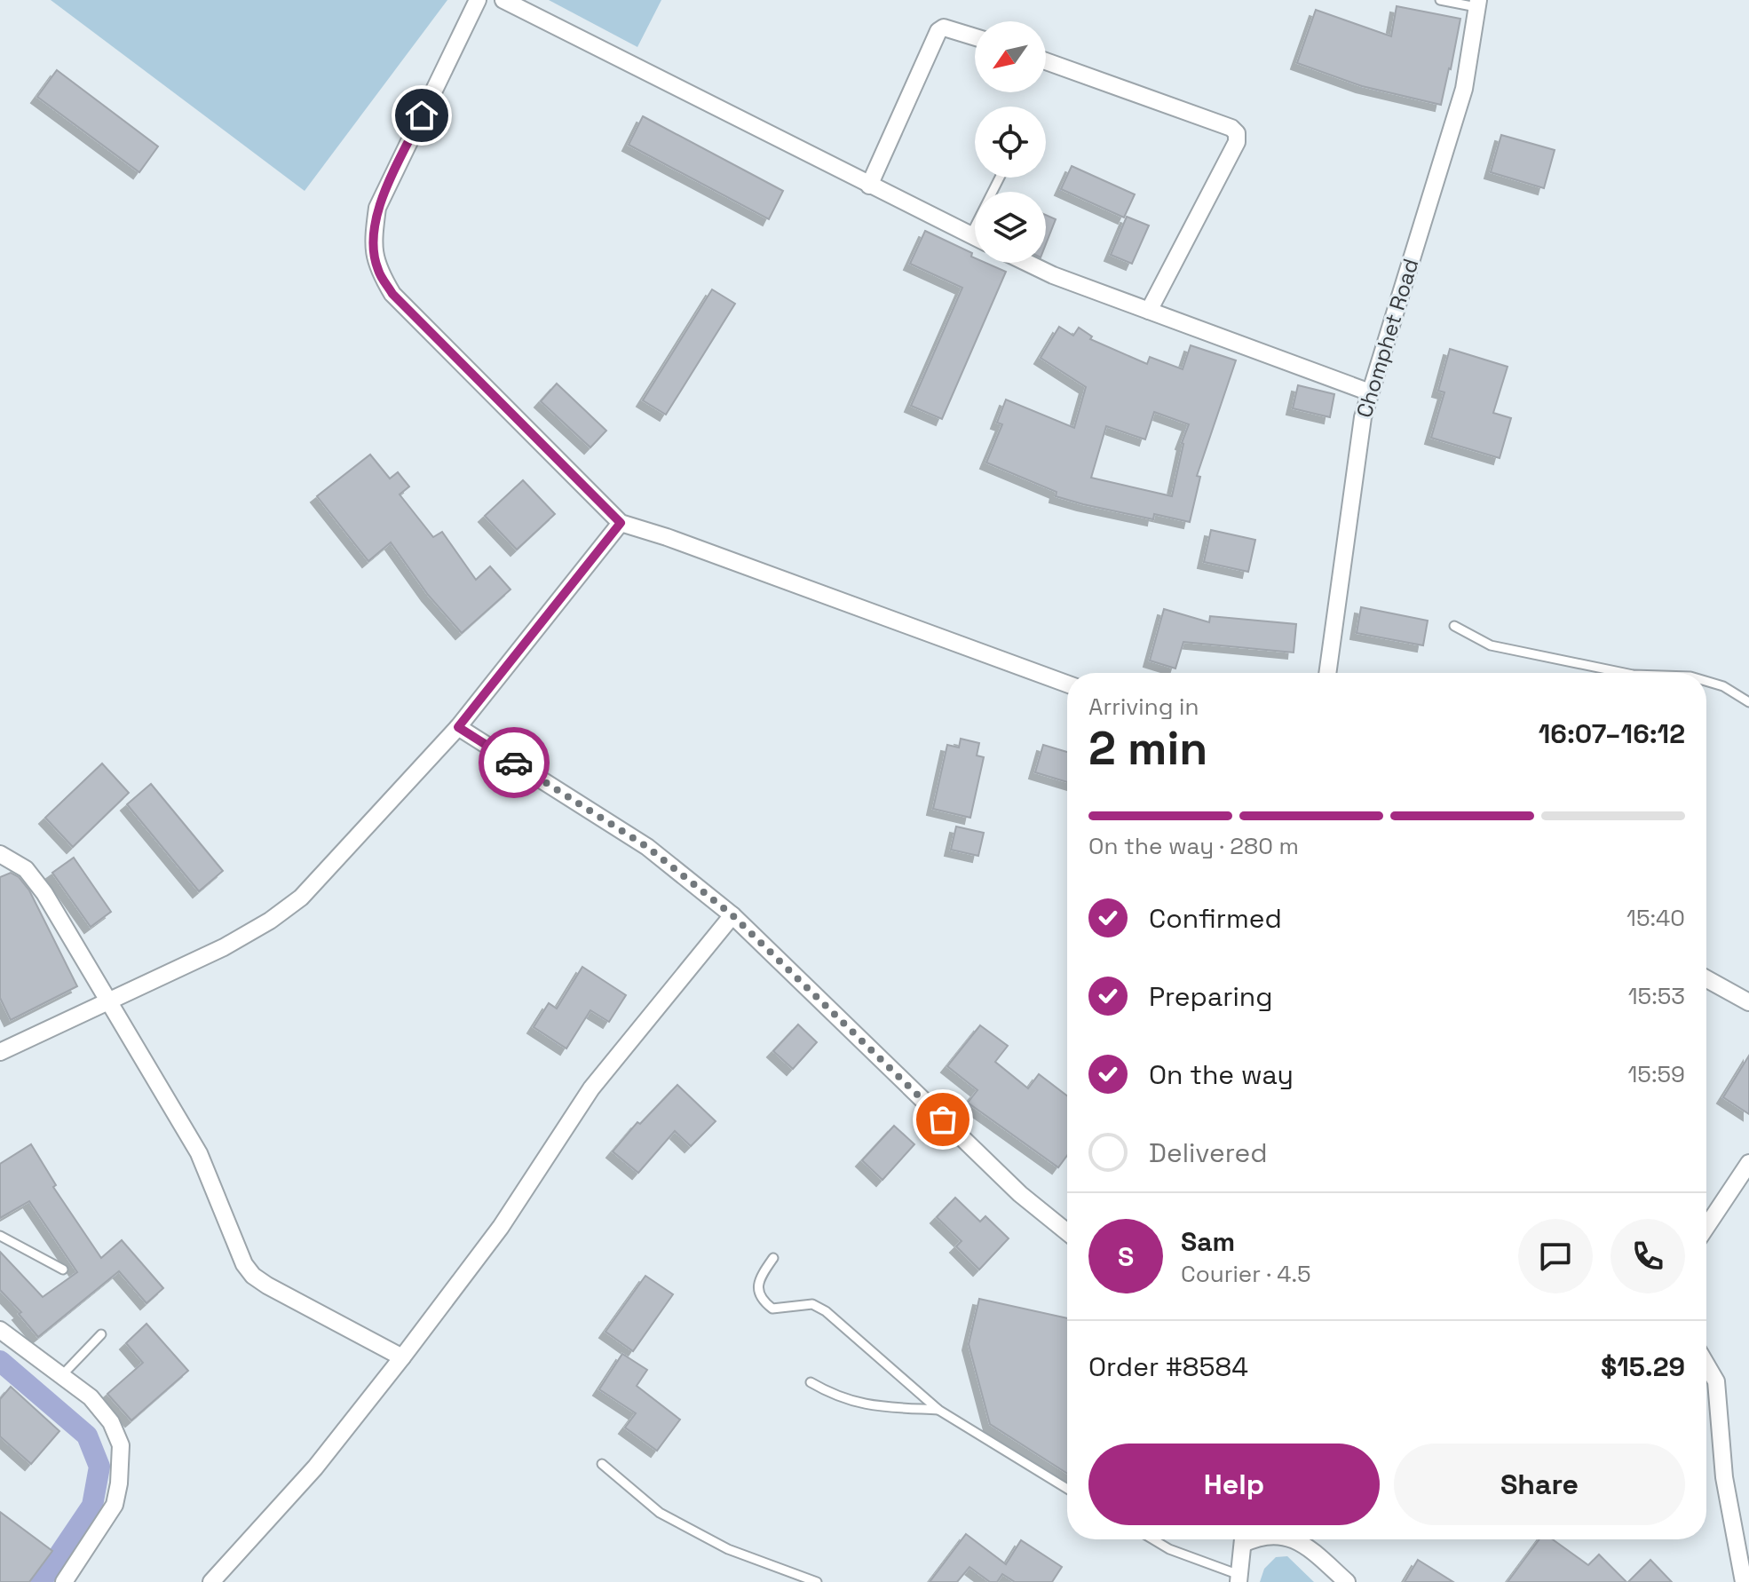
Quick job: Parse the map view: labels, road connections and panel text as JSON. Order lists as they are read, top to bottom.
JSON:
{
  "streets": {
    "street": ["Chomphet Road"]
  },
  "north": "bottom left",
  "page": {
    "heading": ["2 min", "Arriving in", "16:07–16:12"],
    "panel": [
      "Sam",
      "Courier · 4.5",
      "Order #8584",
      "$15.29"
    ],
    "bar": "On the way · 280 m",
    "list": [
      ["Confirmed", "15:40"],
      ["Preparing", "15:53"],
      ["On the way", "15:59"],
      "Delivered"
    ],
    "round": "S",
    "buttons": ["Help", "Share"]
  }
}
